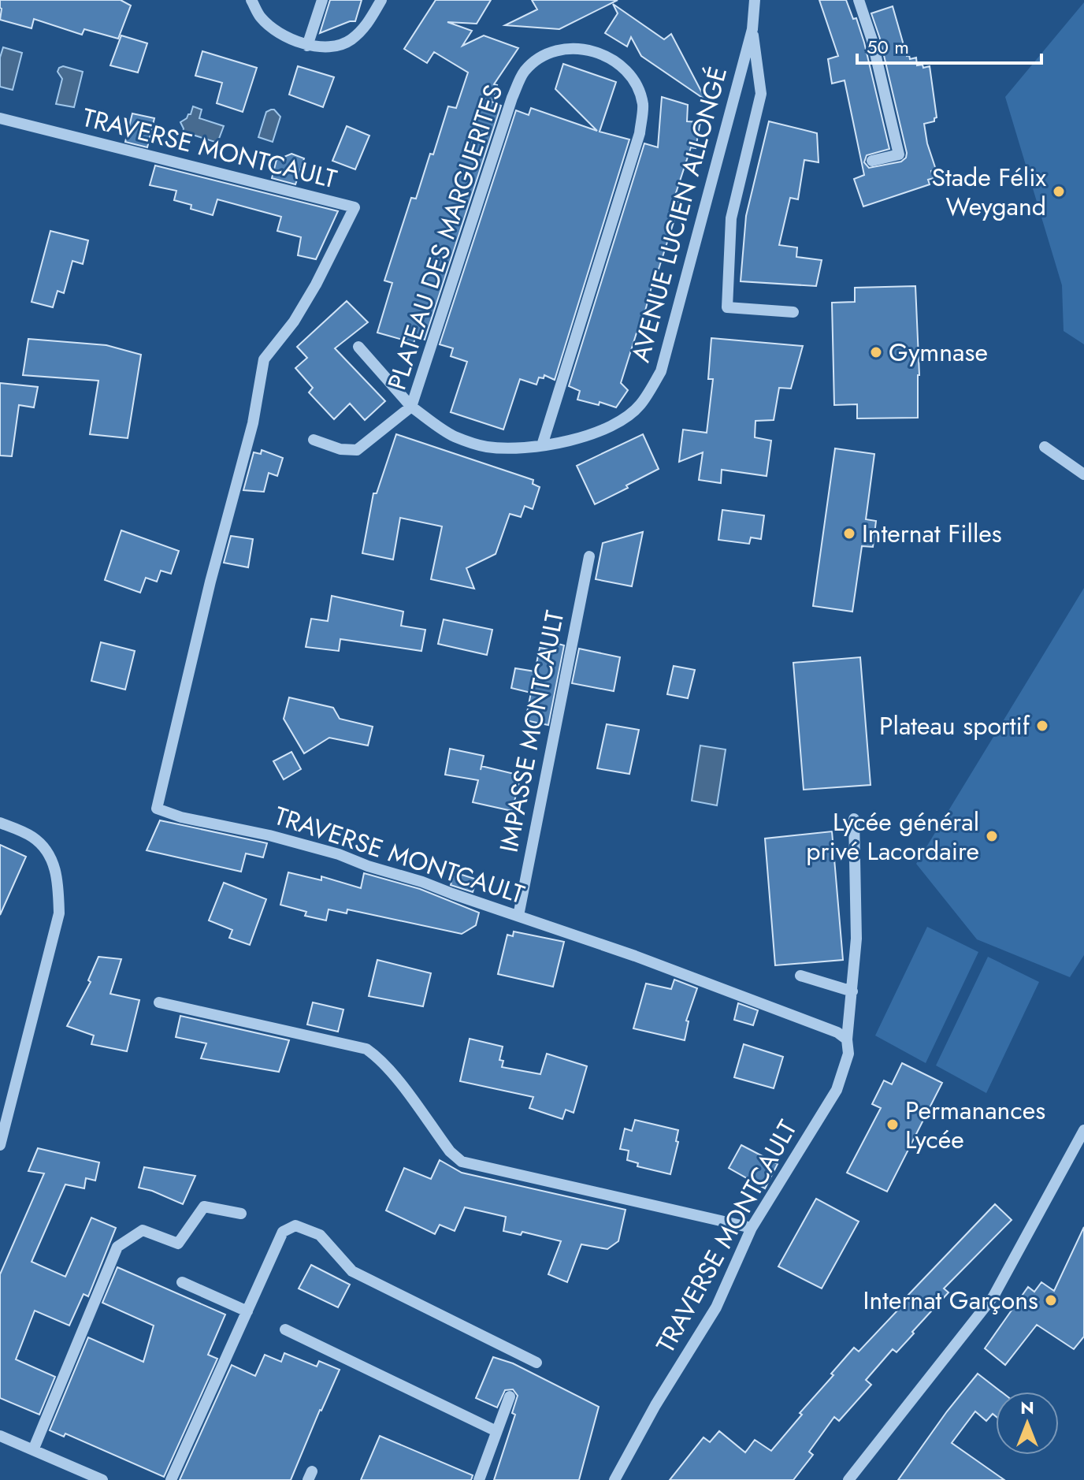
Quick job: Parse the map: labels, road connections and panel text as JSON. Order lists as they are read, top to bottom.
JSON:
{
  "streets": {
    "street": [
      "TRAVERSE MONTCAULT",
      "AVENUE LUCIEN ALLONGÉ",
      "PLATEAU DES MARGUERITES",
      "IMPASSE MONTCAULT"
    ]
  },
  "crossings": [
    ["TRAVERSE MONTCAULT", "IMPASSE MONTCAULT"],
    ["AVENUE LUCIEN ALLONGÉ", "PLATEAU DES MARGUERITES"]
  ],
  "places": [
    "Stade Félix Weygand",
    "Gymnase",
    "Internat Filles",
    "Plateau sportif",
    "Lycée général privé Lacordaire",
    "Permanances Lycée",
    "Internat Garçons"
  ],
  "scale_bar": "50 m",
  "north": "top"
}
